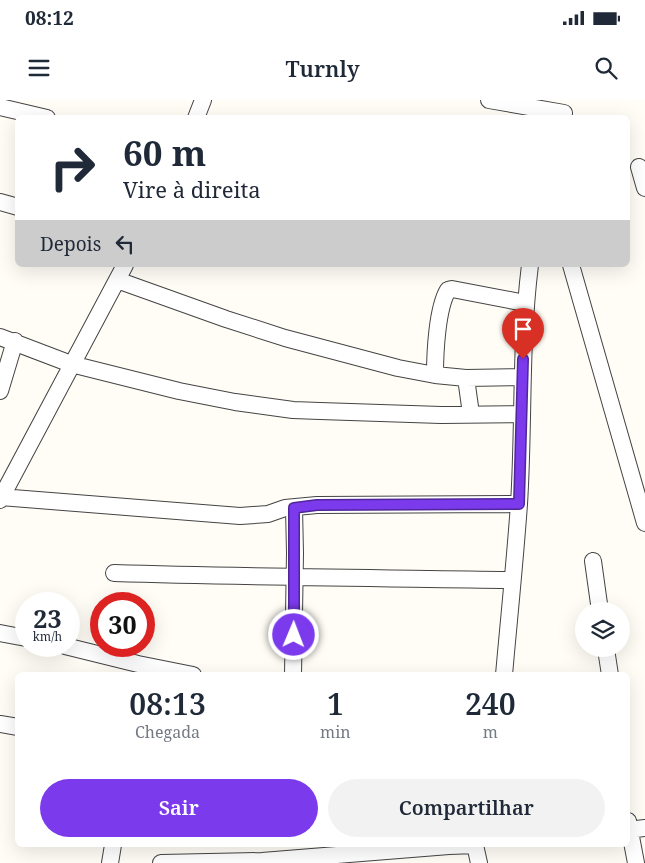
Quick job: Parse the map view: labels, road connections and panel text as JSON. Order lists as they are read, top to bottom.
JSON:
{
  "page": {
    "status": "08:12",
    "header": "Turnly",
    "turn": ["60 m", "Vire à direita"],
    "then": "Depois",
    "speed": "23 km/h",
    "limit": "30",
    "eta": [
      "08:13",
      "Chegada",
      "1",
      "min",
      "240",
      "m"
    ],
    "buttons": ["Sair", "Compartilhar"]
  }
}
